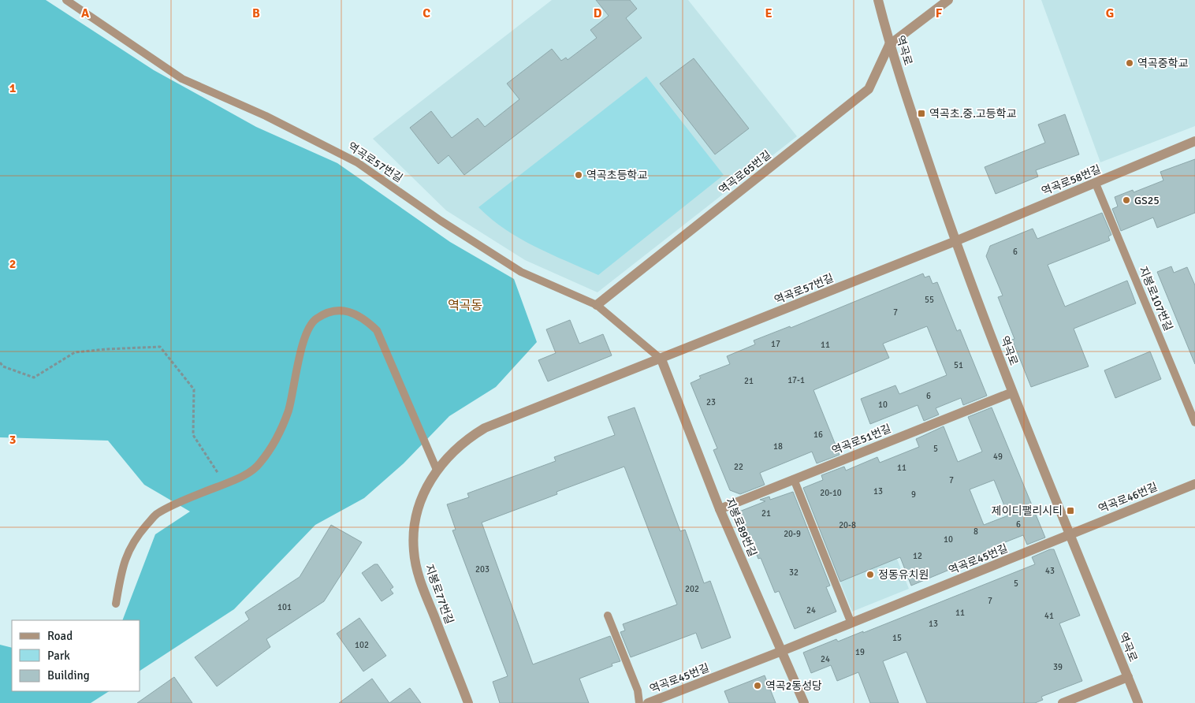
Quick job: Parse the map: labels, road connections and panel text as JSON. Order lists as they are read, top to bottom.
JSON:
{
  "streets": {
    "street": [
      "역곡로",
      "역곡로57번길",
      "역곡로65번길",
      "역곡로58번길",
      "역곡로51번길",
      "역곡로46번길",
      "지봉로89번길",
      "역곡로45번길",
      "지봉로77번길"
    ],
    "lane": ["지봉로107번길"]
  },
  "crossings": [
    ["역곡로", "역곡로57번길"],
    ["역곡로", "역곡로65번길"],
    ["역곡로", "역곡로58번길"],
    ["역곡로", "역곡로51번길"],
    ["역곡로", "역곡로46번길"],
    ["역곡로", "역곡로45번길"],
    ["역곡로57번길", "역곡로65번길"],
    ["역곡로57번길", "역곡로58번길"],
    ["역곡로57번길", "지봉로89번길"],
    ["역곡로57번길", "지봉로77번길"],
    ["역곡로58번길", "지봉로107번길"],
    ["역곡로51번길", "지봉로89번길"],
    ["역곡로46번길", "역곡로45번길"],
    ["지봉로89번길", "역곡로45번길"]
  ],
  "districts": ["역곡동"],
  "places": {
    "other": [
      "역곡중학교",
      "역곡초등학교",
      "GS25",
      "정동유치원",
      "역곡2동성당"
    ],
    "transit": ["역곡초.중.고등학교", "제이디팰리시티"]
  },
  "house_numbers": [
    "6",
    "55",
    "7",
    "17",
    "11",
    "51",
    "17-1",
    "21",
    "6",
    "23",
    "10",
    "16",
    "18",
    "5",
    "49",
    "22",
    "11",
    "7",
    "13",
    "20-10",
    "9",
    "21",
    "6",
    "20-8",
    "8",
    "20-9",
    "10",
    "12",
    "203",
    "43",
    "32",
    "5",
    "202",
    "7",
    "101",
    "24",
    "11",
    "41",
    "13",
    "15",
    "102",
    "19",
    "24",
    "39"
  ],
  "legend": ["Road", "Park", "Building"],
  "grid": {
    "columns": [
      "A",
      "B",
      "C",
      "D",
      "E",
      "F",
      "G"
    ],
    "rows": ["1", "2", "3"]
  }
}
